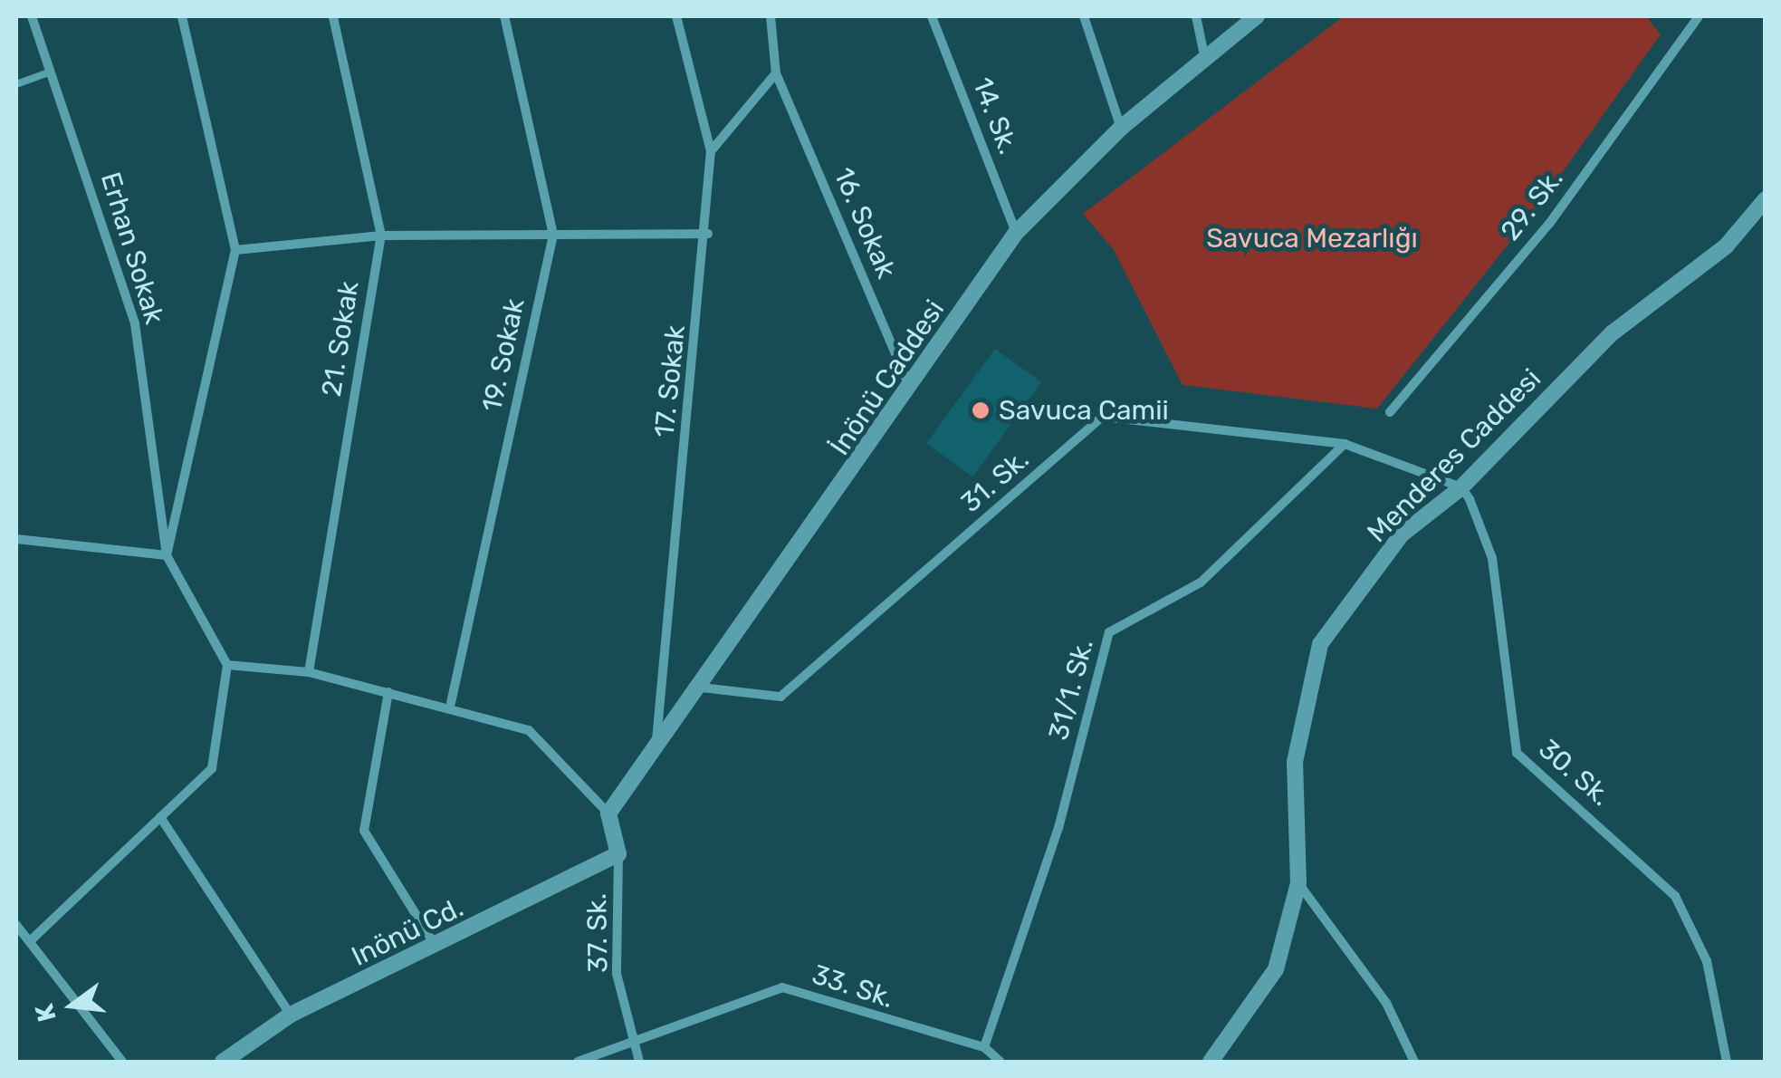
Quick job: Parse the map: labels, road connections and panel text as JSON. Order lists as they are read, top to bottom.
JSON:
{
  "streets": {
    "street": [
      "14. Sk.",
      "29. Sk.",
      "16. Sokak",
      "Erhan Sokak",
      "21. Sokak",
      "19. Sokak",
      "İnönü Caddesi",
      "17. Sokak",
      "Menderes Caddesi",
      "31. Sk.",
      "31/1. Sk.",
      "30. Sk.",
      "Inönü Cd.",
      "37. Sk.",
      "33. Sk."
    ]
  },
  "crossings": [
    ["14. Sk.", "İnönü Caddesi"],
    ["16. Sokak", "İnönü Caddesi"],
    ["İnönü Caddesi", "17. Sokak"],
    ["İnönü Caddesi", "31. Sk."],
    ["Menderes Caddesi", "31. Sk."],
    ["Menderes Caddesi", "30. Sk."],
    ["31. Sk.", "31/1. Sk."],
    ["31. Sk.", "30. Sk."],
    ["31/1. Sk.", "33. Sk."],
    ["Inönü Cd.", "37. Sk."],
    ["37. Sk.", "33. Sk."]
  ],
  "parks": ["Savuca Mezarlığı"],
  "places": ["Savuca Camii"],
  "north": "left"
}
